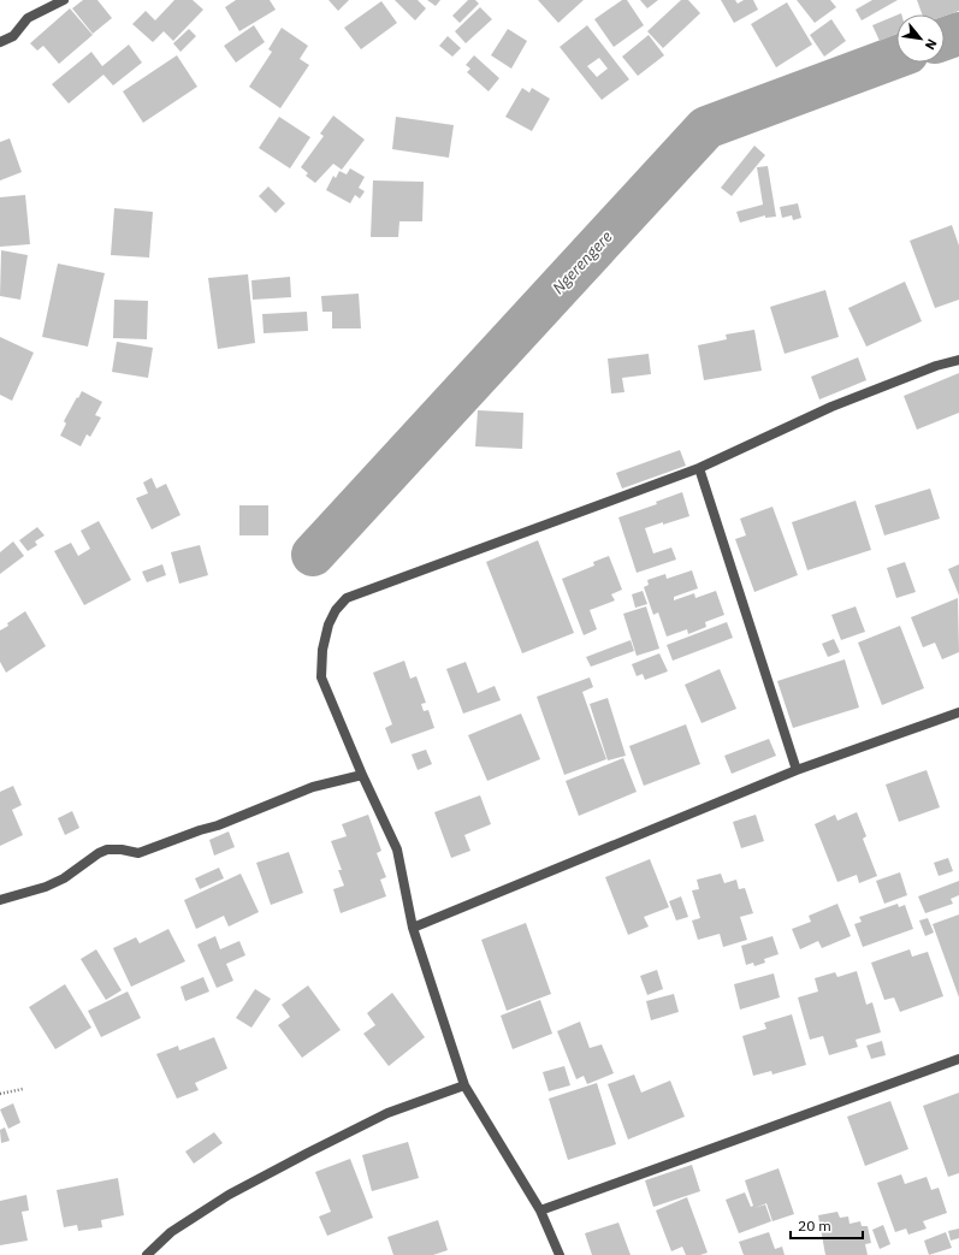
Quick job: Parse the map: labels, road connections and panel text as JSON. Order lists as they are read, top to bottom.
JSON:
{
  "water": ["Ngerengere"],
  "scale_bar": "20 m",
  "north": "bottom right"
}
